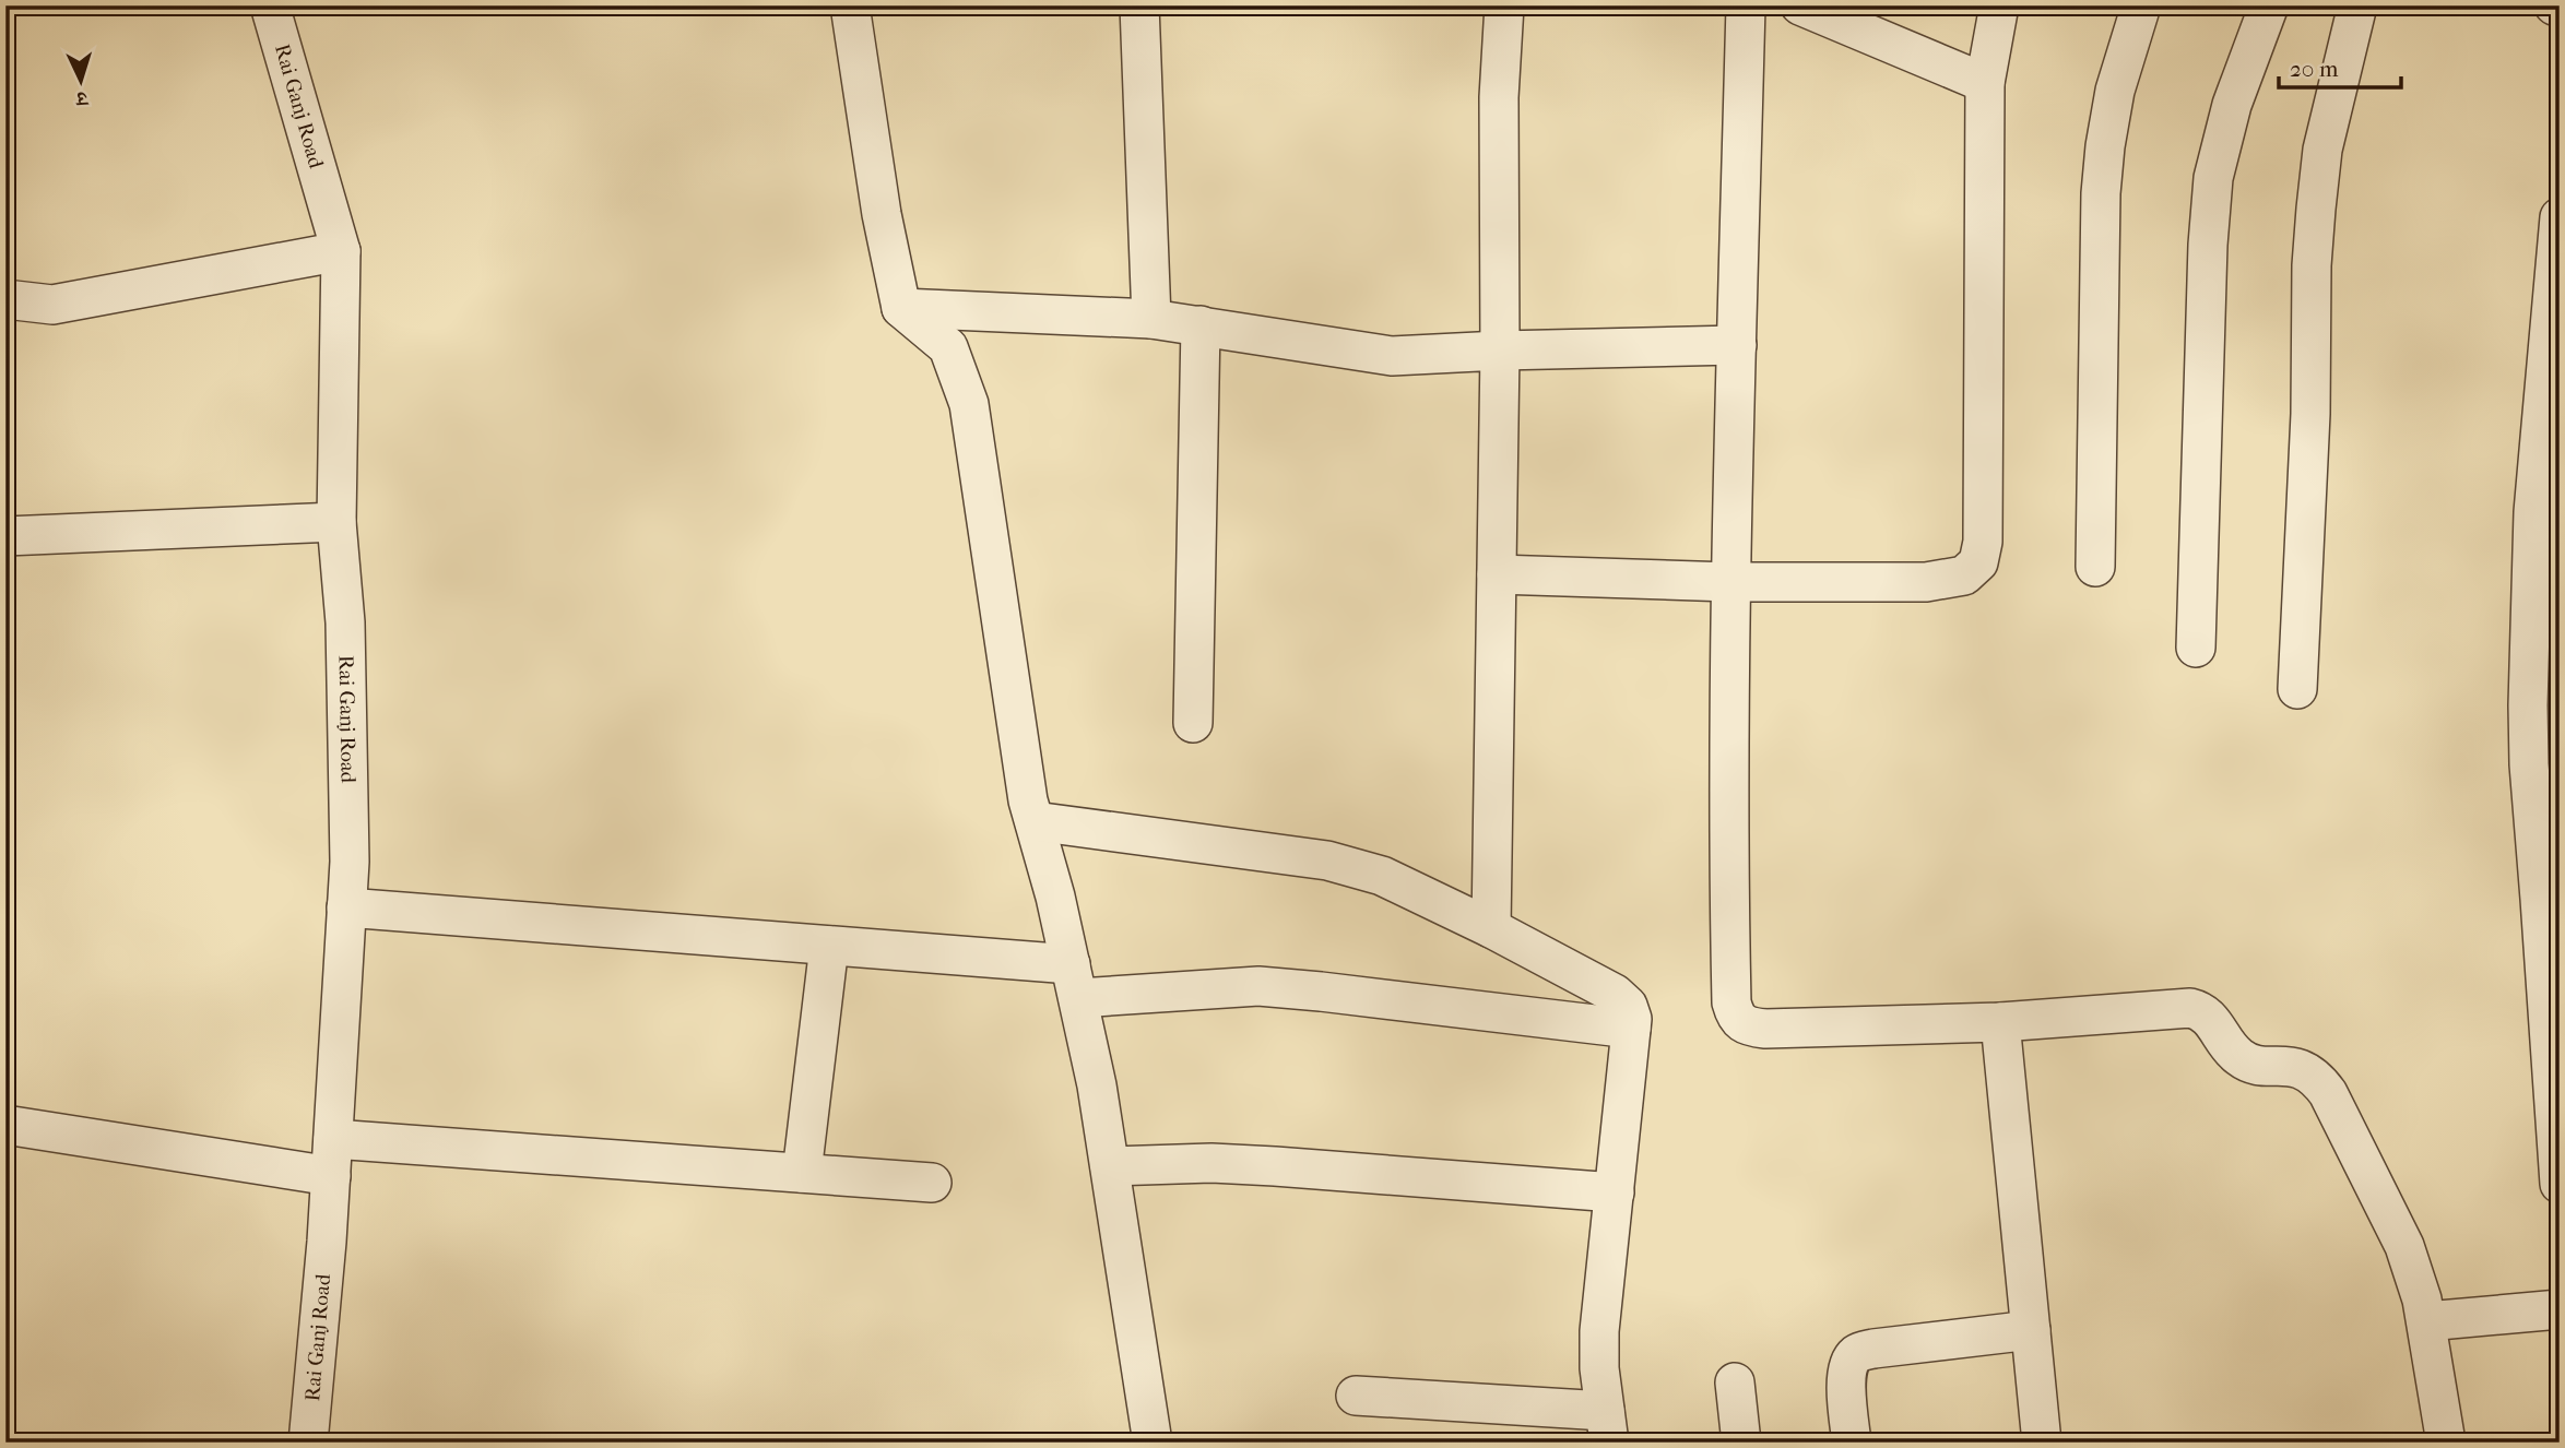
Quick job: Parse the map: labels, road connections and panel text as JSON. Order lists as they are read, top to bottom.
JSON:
{
  "streets": {
    "street": ["Rai Ganj Road"]
  },
  "scale_bar": "20 m",
  "north": "bottom"
}
